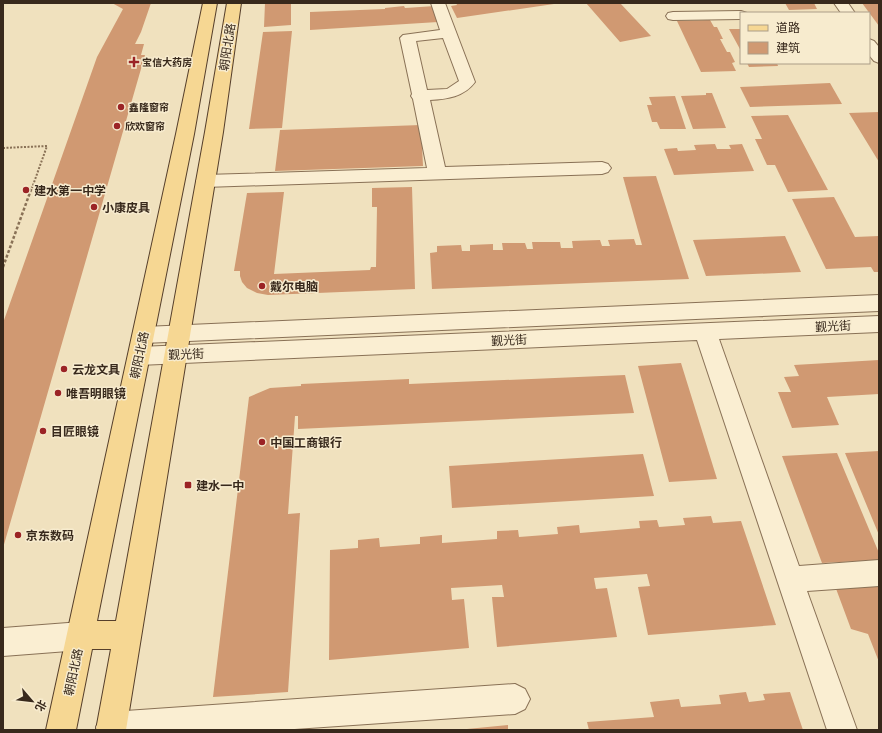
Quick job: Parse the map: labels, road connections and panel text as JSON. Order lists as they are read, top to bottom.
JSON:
{
  "streets": {
    "main road": ["朝阳北路"],
    "street": ["觐光街"]
  },
  "crossings": [
    ["朝阳北路", "觐光街"]
  ],
  "places": {
    "health": ["宝信大药房"],
    "other": [
      "鑫隆窗帘",
      "欣欢窗帘",
      "建水第一中学",
      "小康皮具",
      "戴尔电脑",
      "云龙文具",
      "唯吾明眼镜",
      "目匠眼镜",
      "中国工商银行",
      "京东数码"
    ],
    "transit": ["建水一中"]
  },
  "legend": ["道路", "建筑"],
  "north": "bottom right"
}
